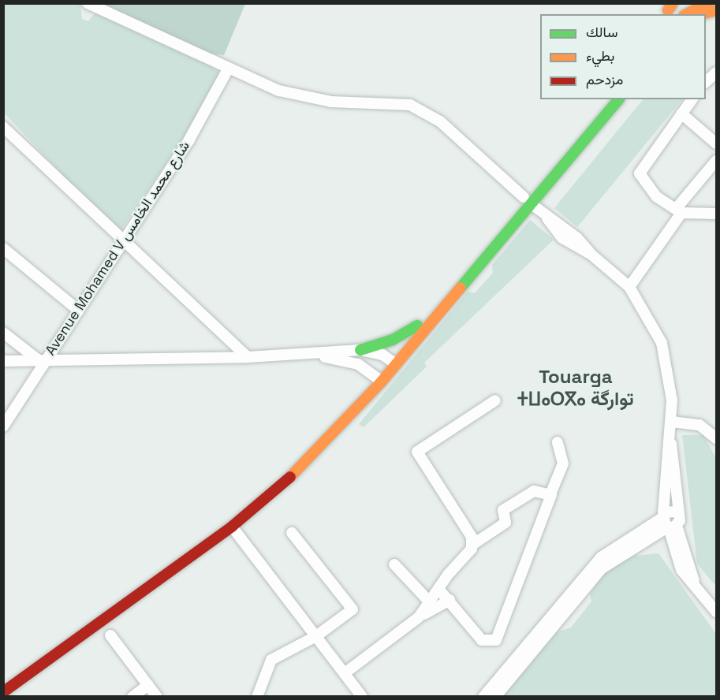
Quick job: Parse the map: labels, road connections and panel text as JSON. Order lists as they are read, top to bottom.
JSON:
{
  "streets": {
    "street": ["Avenue Mohamed V شارع محمد الخامس"]
  },
  "districts": ["Touarga ⵜⵡⴰⵔⴳⴰ توارگة"],
  "legend": ["سالك", "بطيء", "مزدحم"]
}
